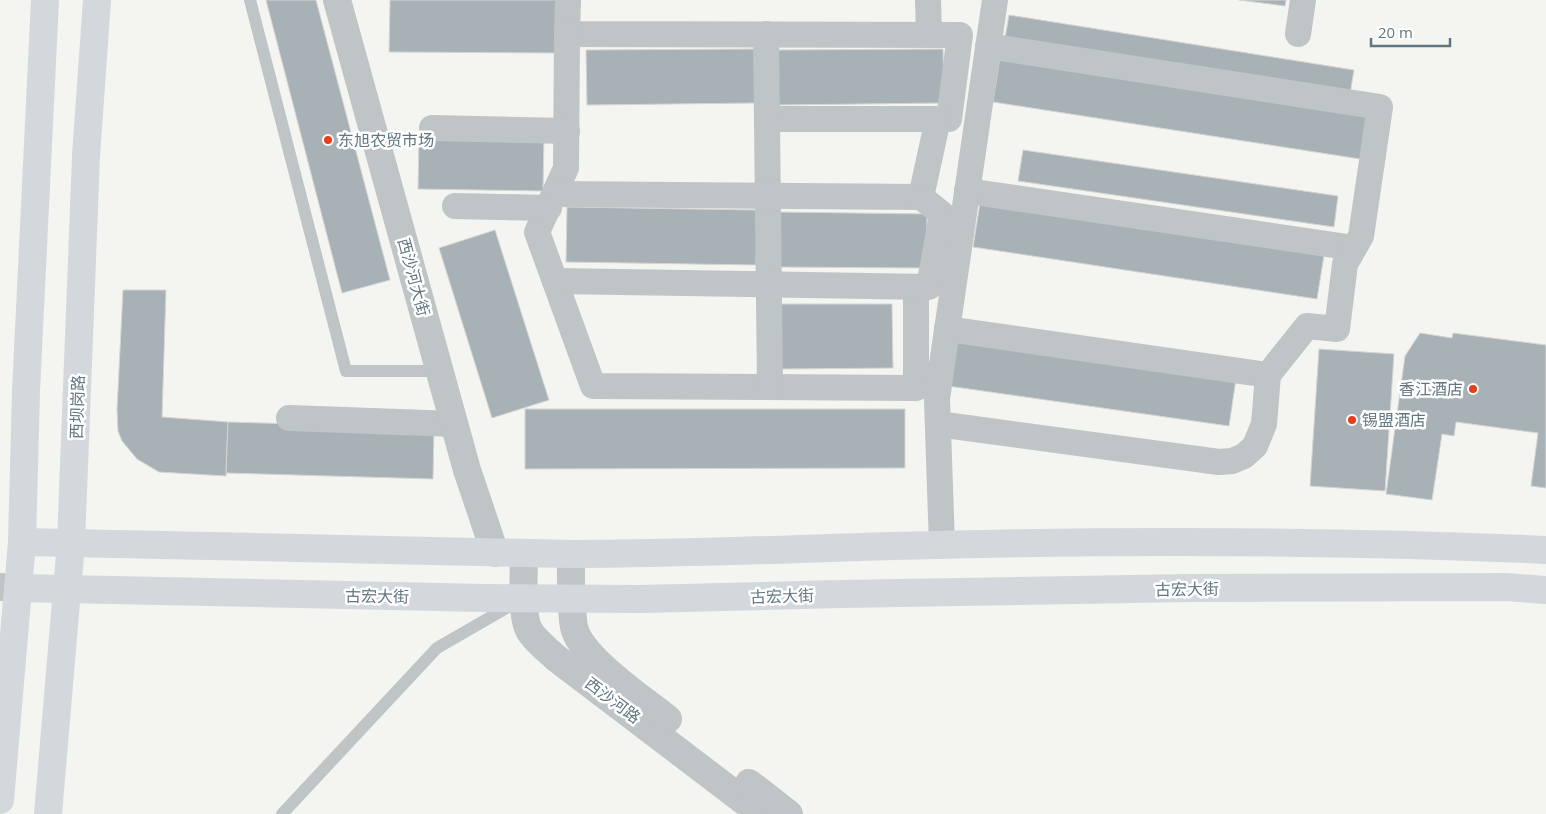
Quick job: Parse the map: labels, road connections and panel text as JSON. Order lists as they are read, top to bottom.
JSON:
{
  "streets": {
    "main road": ["西坝岗路", "古宏大街"],
    "street": ["西沙河大街", "西沙河路"]
  },
  "crossings": [
    ["西坝岗路", "古宏大街"],
    ["古宏大街", "西沙河路"]
  ],
  "places": ["东旭农贸市场", "香江酒店", "锡盟酒店"],
  "scale_bar": "20 m"
}
